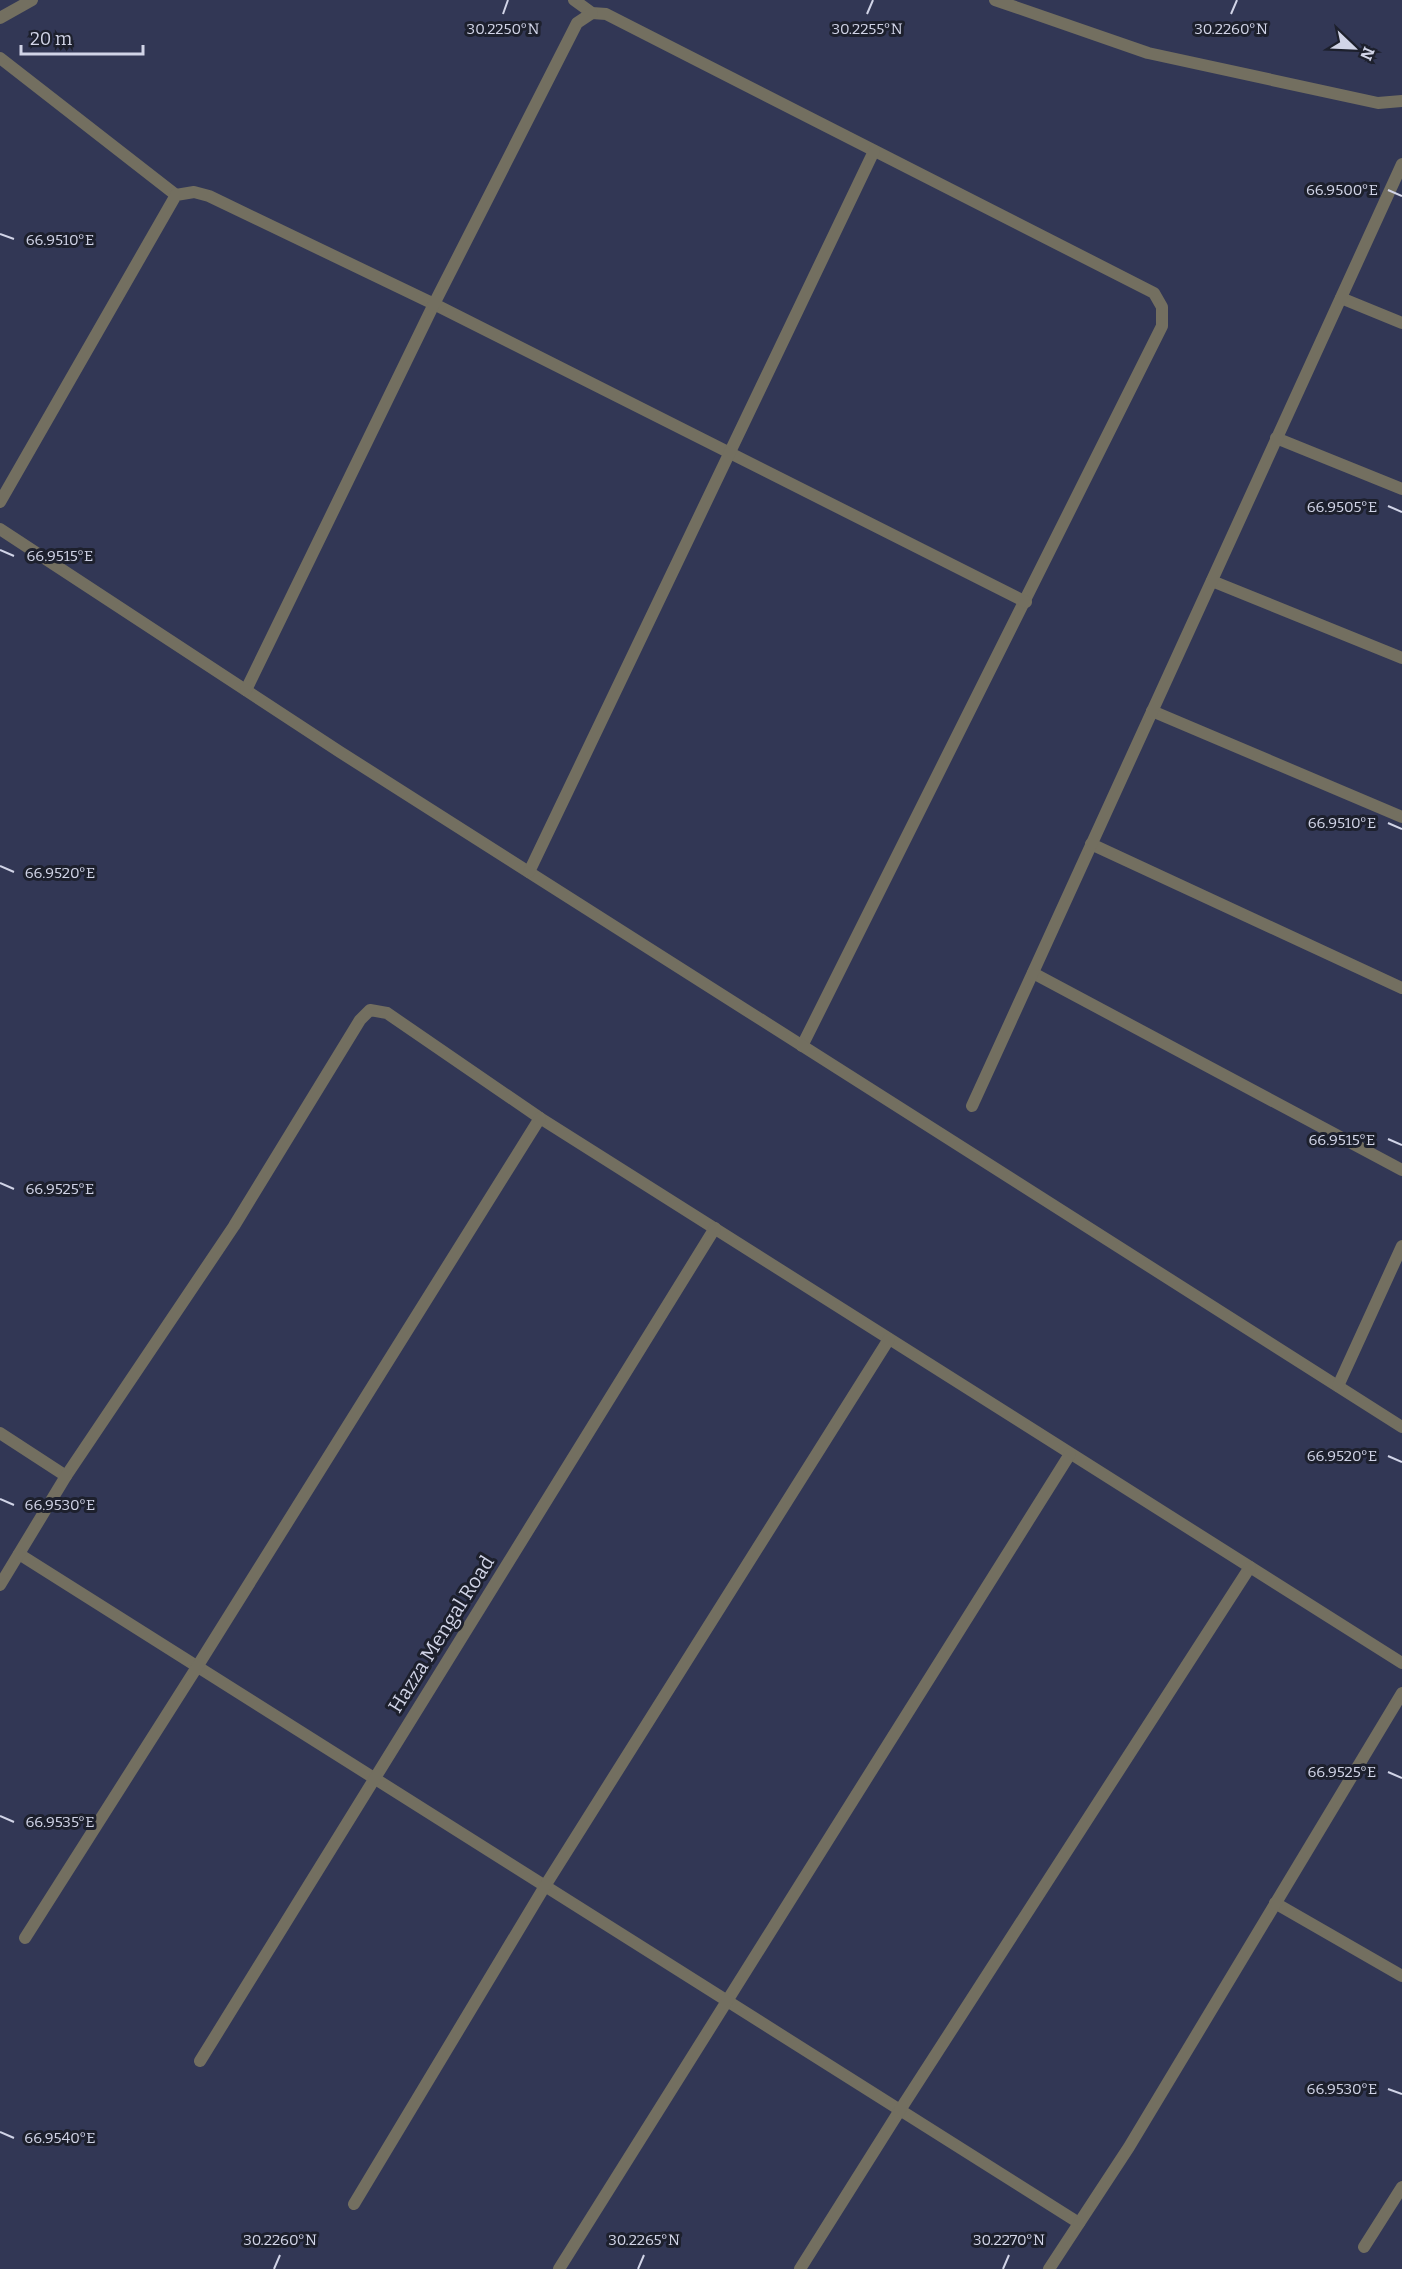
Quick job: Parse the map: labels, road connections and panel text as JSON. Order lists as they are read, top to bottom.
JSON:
{
  "streets": {
    "street": ["Hazza Mengal Road"]
  },
  "scale_bar": "20 m",
  "north": "bottom right",
  "coordinates": [
    "30.2250°N",
    "30.2255°N",
    "30.2260°N",
    "66.9500°E",
    "66.9510°E",
    "66.9505°E",
    "66.9515°E",
    "66.9520°E",
    "66.9525°E",
    "66.9530°E",
    "66.9535°E",
    "66.9540°E",
    "30.2265°N",
    "30.2270°N"
  ]
}
